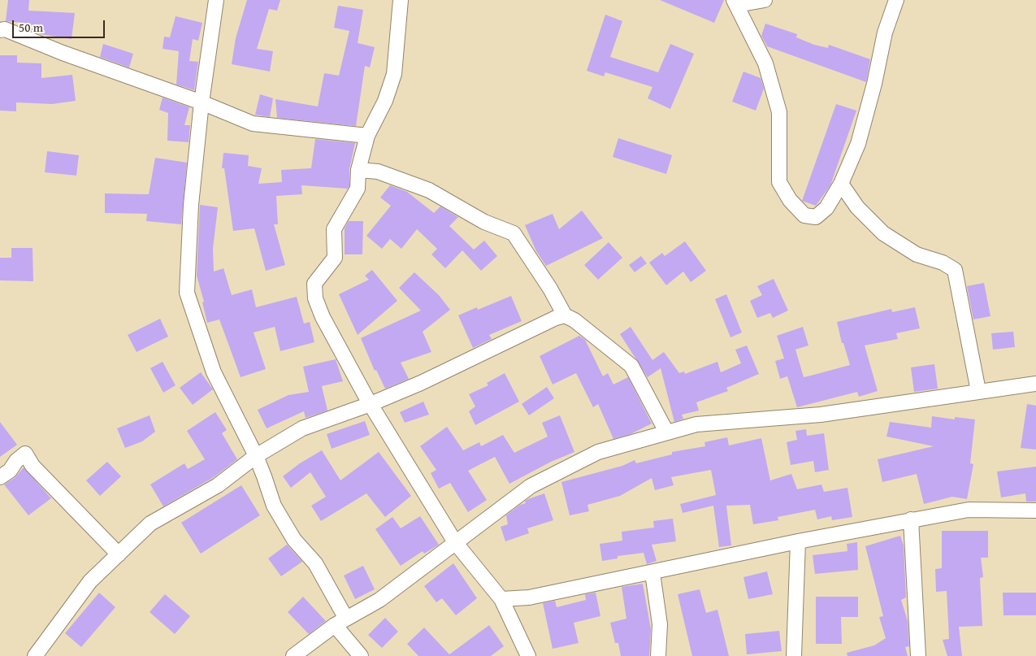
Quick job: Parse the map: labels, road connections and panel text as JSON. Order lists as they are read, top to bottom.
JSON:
{
  "scale_bar": "50 m"
}
